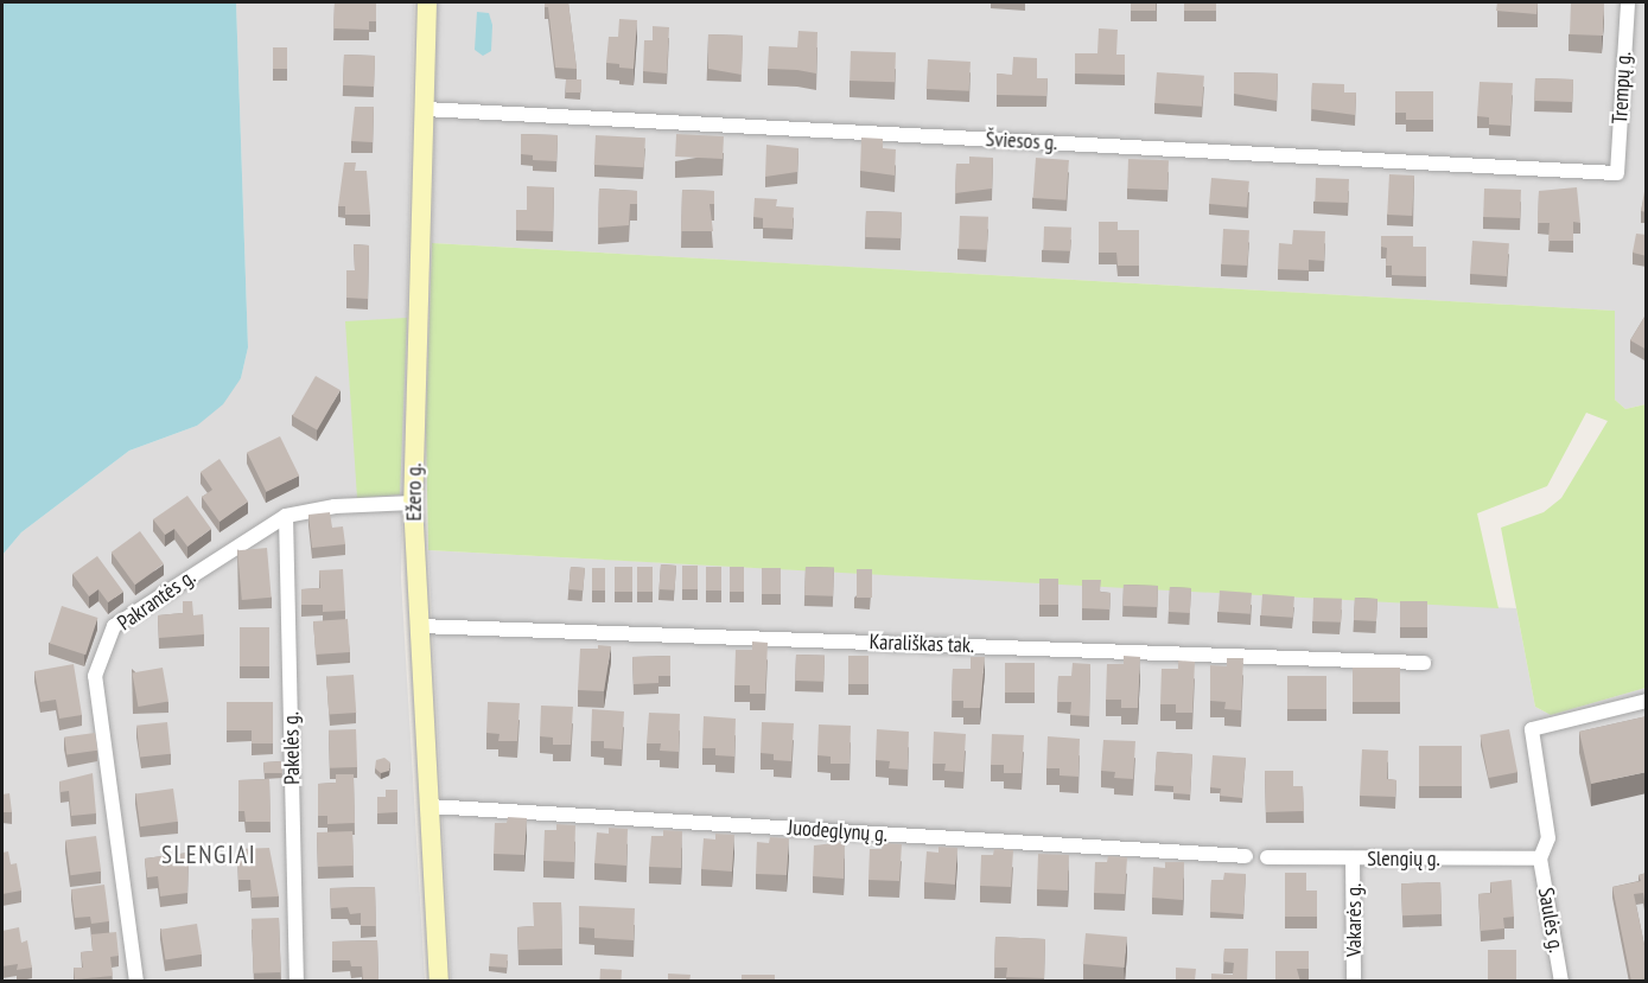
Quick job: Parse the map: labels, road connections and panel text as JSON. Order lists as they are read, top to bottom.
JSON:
{
  "streets": {
    "main road": ["Ežero g."],
    "street": [
      "Trempų g.",
      "Šviesos g.",
      "Pakrantės g.",
      "Karališkas tak.",
      "Pakelės g.",
      "Juodeglynų g.",
      "Slengių g.",
      "Vakarės g.",
      "Saulės g."
    ]
  },
  "crossings": [
    ["Trempų g.", "Šviesos g."],
    ["Šviesos g.", "Ežero g."],
    ["Ežero g.", "Pakrantės g."],
    ["Ežero g.", "Karališkas tak."],
    ["Ežero g.", "Juodeglynų g."],
    ["Pakrantės g.", "Pakelės g."],
    ["Slengių g.", "Vakarės g."],
    ["Slengių g.", "Saulės g."]
  ],
  "districts": ["SLENGIAI"]
}
